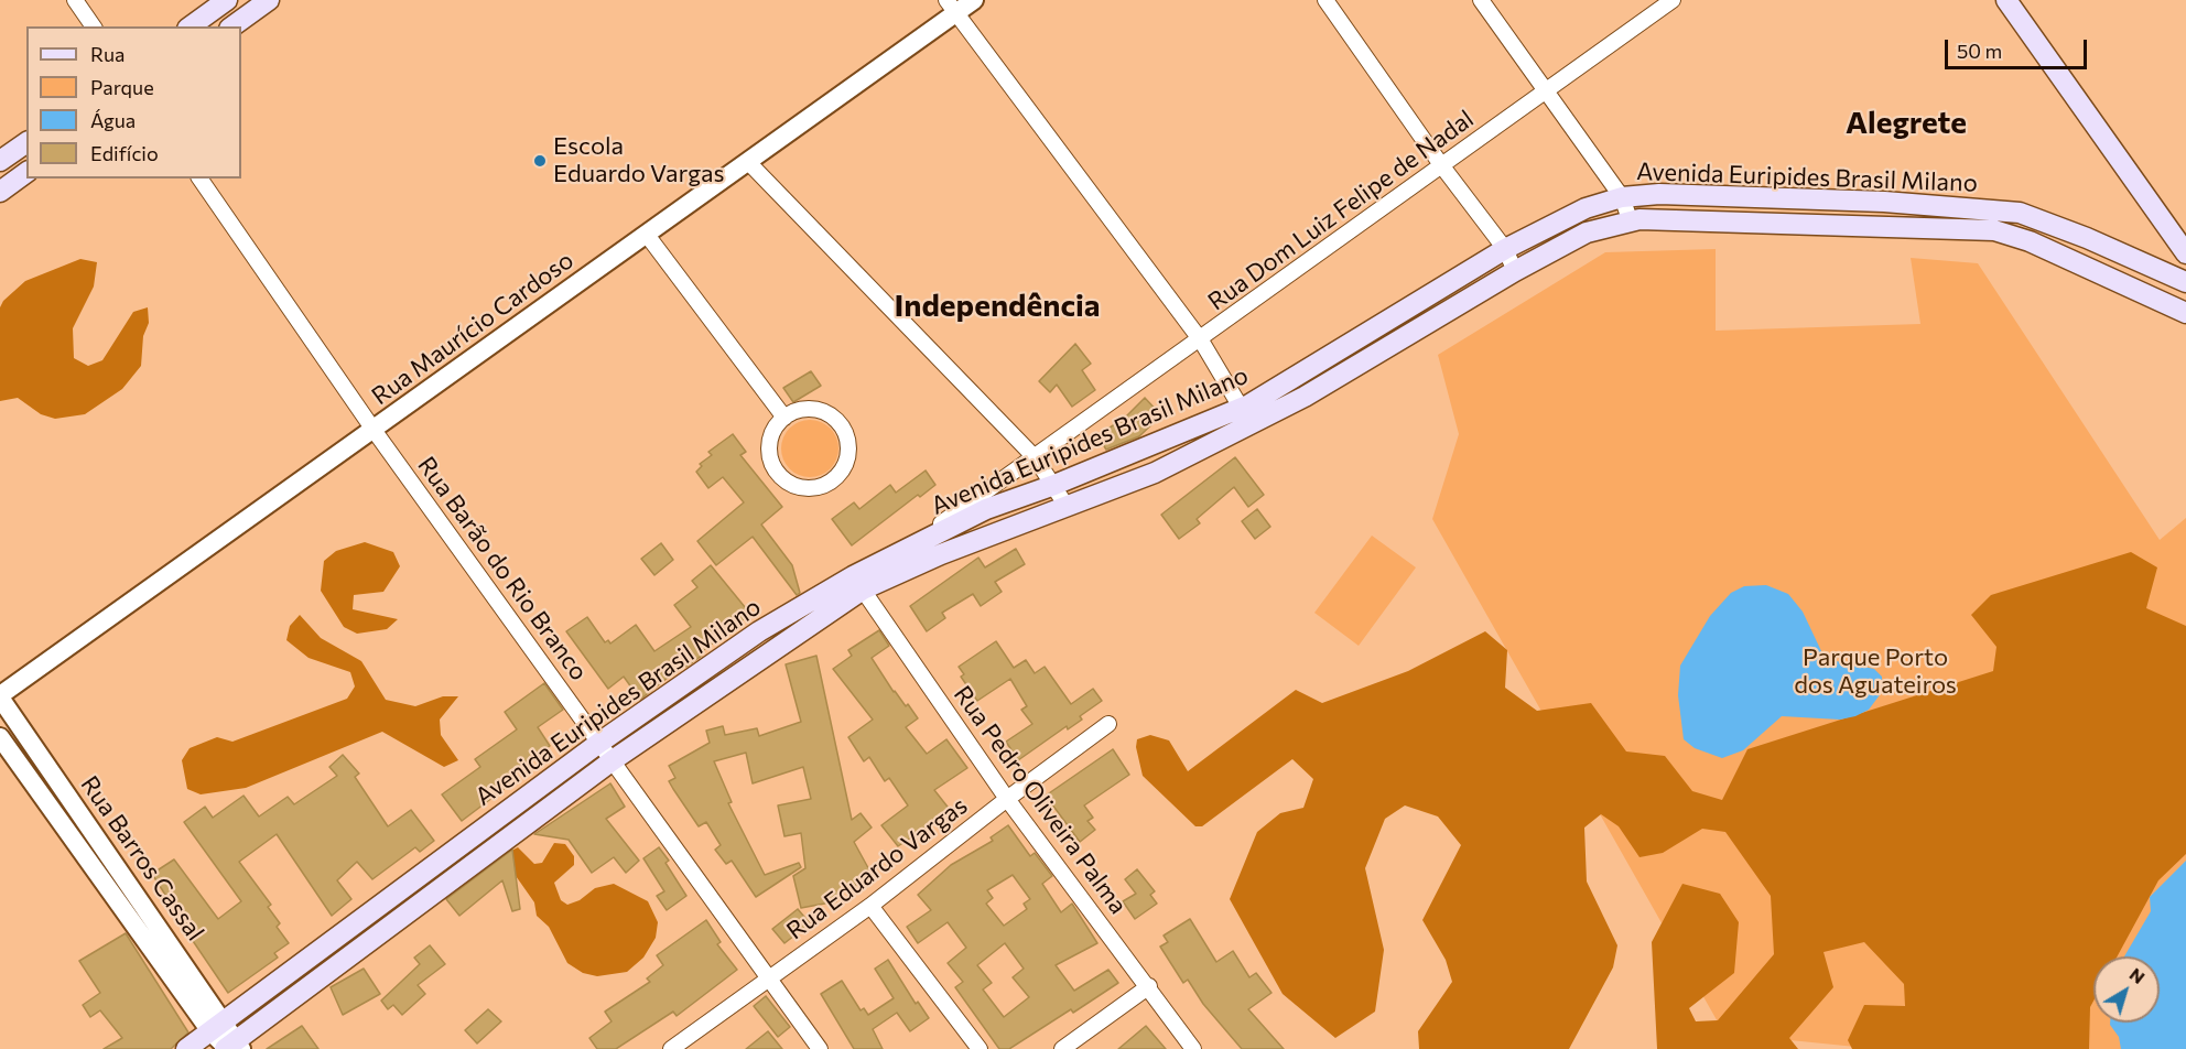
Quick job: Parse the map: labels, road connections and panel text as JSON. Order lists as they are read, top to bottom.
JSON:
{
  "streets": {
    "main road": ["Avenida Euripides Brasil Milano"],
    "street": [
      "Rua Dom Luiz Felipe de Nadal",
      "Rua Maurício Cardoso",
      "Rua Barão do Rio Branco",
      "Rua Pedro Oliveira Palma",
      "Rua Barros Cassal",
      "Rua Eduardo Vargas"
    ]
  },
  "crossings": [
    ["Avenida Euripides Brasil Milano", "Rua Dom Luiz Felipe de Nadal"],
    ["Avenida Euripides Brasil Milano", "Rua Barão do Rio Branco"],
    ["Avenida Euripides Brasil Milano", "Rua Pedro Oliveira Palma"],
    ["Avenida Euripides Brasil Milano", "Rua Barros Cassal"],
    ["Rua Maurício Cardoso", "Rua Barão do Rio Branco"],
    ["Rua Maurício Cardoso", "Rua Barros Cassal"],
    ["Rua Barão do Rio Branco", "Rua Eduardo Vargas"],
    ["Rua Pedro Oliveira Palma", "Rua Eduardo Vargas"]
  ],
  "districts": ["Alegrete", "Independência"],
  "parks": ["Parque Porto dos Aguateiros"],
  "places": ["Escola Eduardo Vargas"],
  "legend": [
    "Rua",
    "Parque",
    "Água",
    "Edifício"
  ],
  "scale_bar": "50 m",
  "north": "top right"
}
